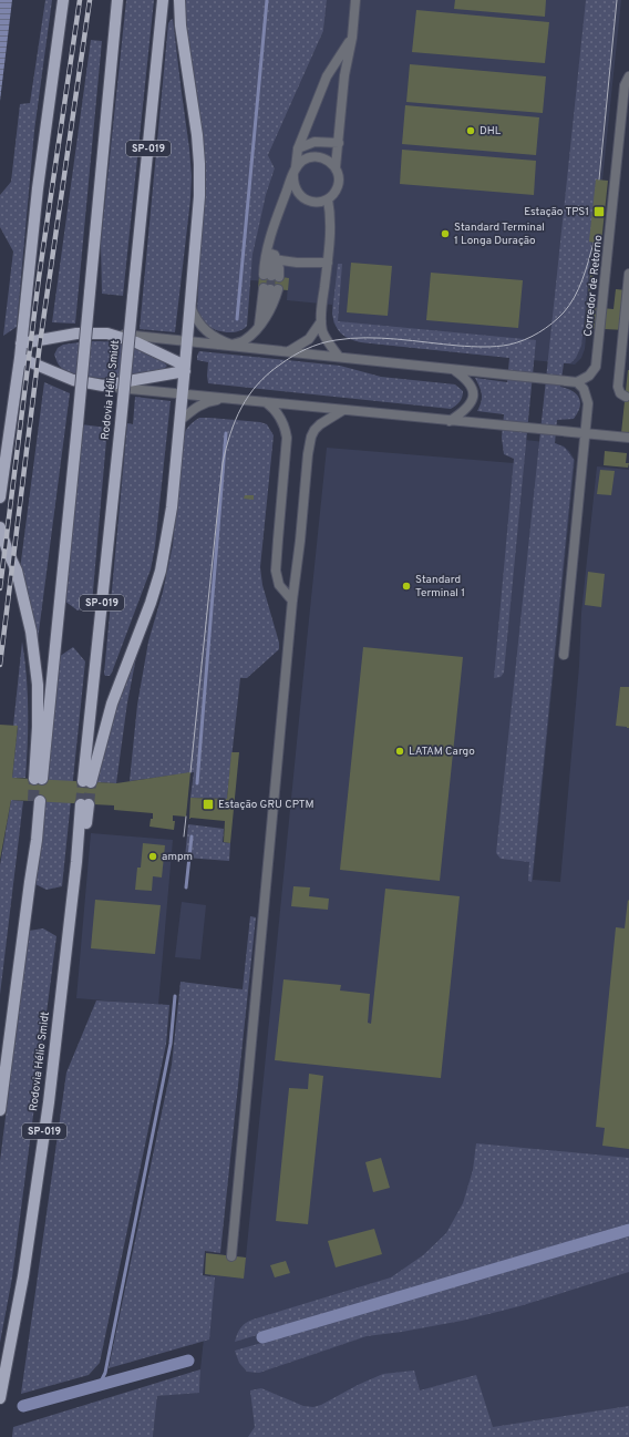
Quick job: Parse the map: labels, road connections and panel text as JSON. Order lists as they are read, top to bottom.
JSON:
{
  "streets": {
    "main road": ["SP-019", "Rodovia Hélio Smidt"],
    "street": ["Corredor de Retorno"]
  },
  "places": {
    "other": [
      "DHL",
      "Standard Terminal 1 Longa Duração",
      "Standard Terminal 1",
      "LATAM Cargo",
      "ampm"
    ],
    "transit": ["Estação TPS1", "Estação GRU CPTM"]
  }
}
